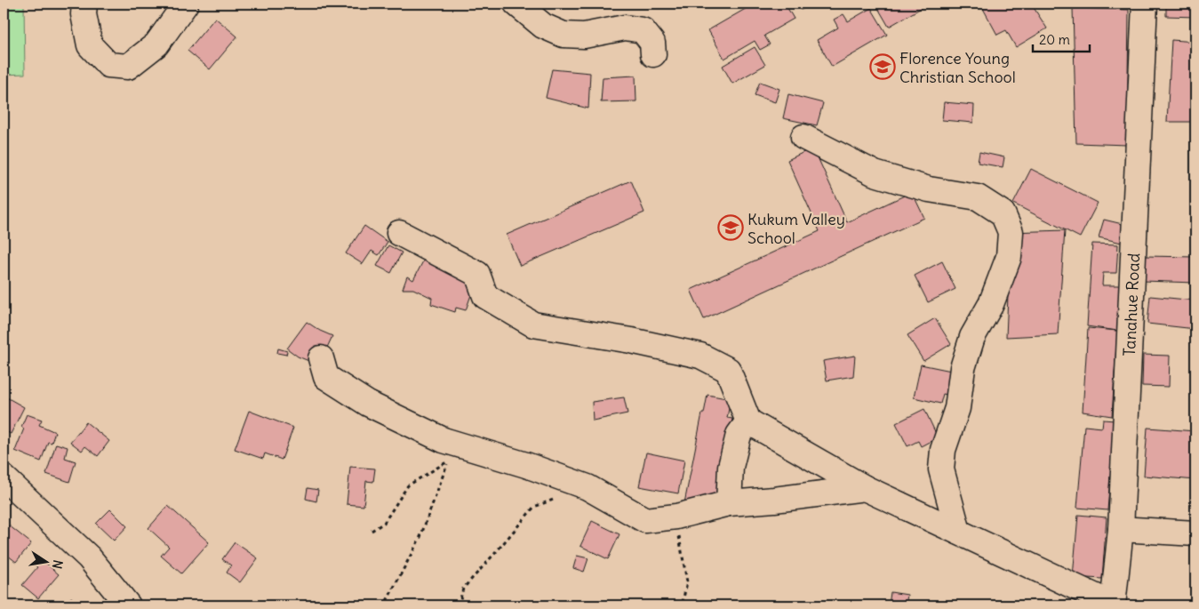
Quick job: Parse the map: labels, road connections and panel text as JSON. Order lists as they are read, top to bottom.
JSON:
{
  "streets": {
    "street": ["Tanahue Road"]
  },
  "places": {
    "school or university": ["Florence Young Christian School", "Kukum Valley School"]
  },
  "scale_bar": "20 m",
  "north": "right"
}
